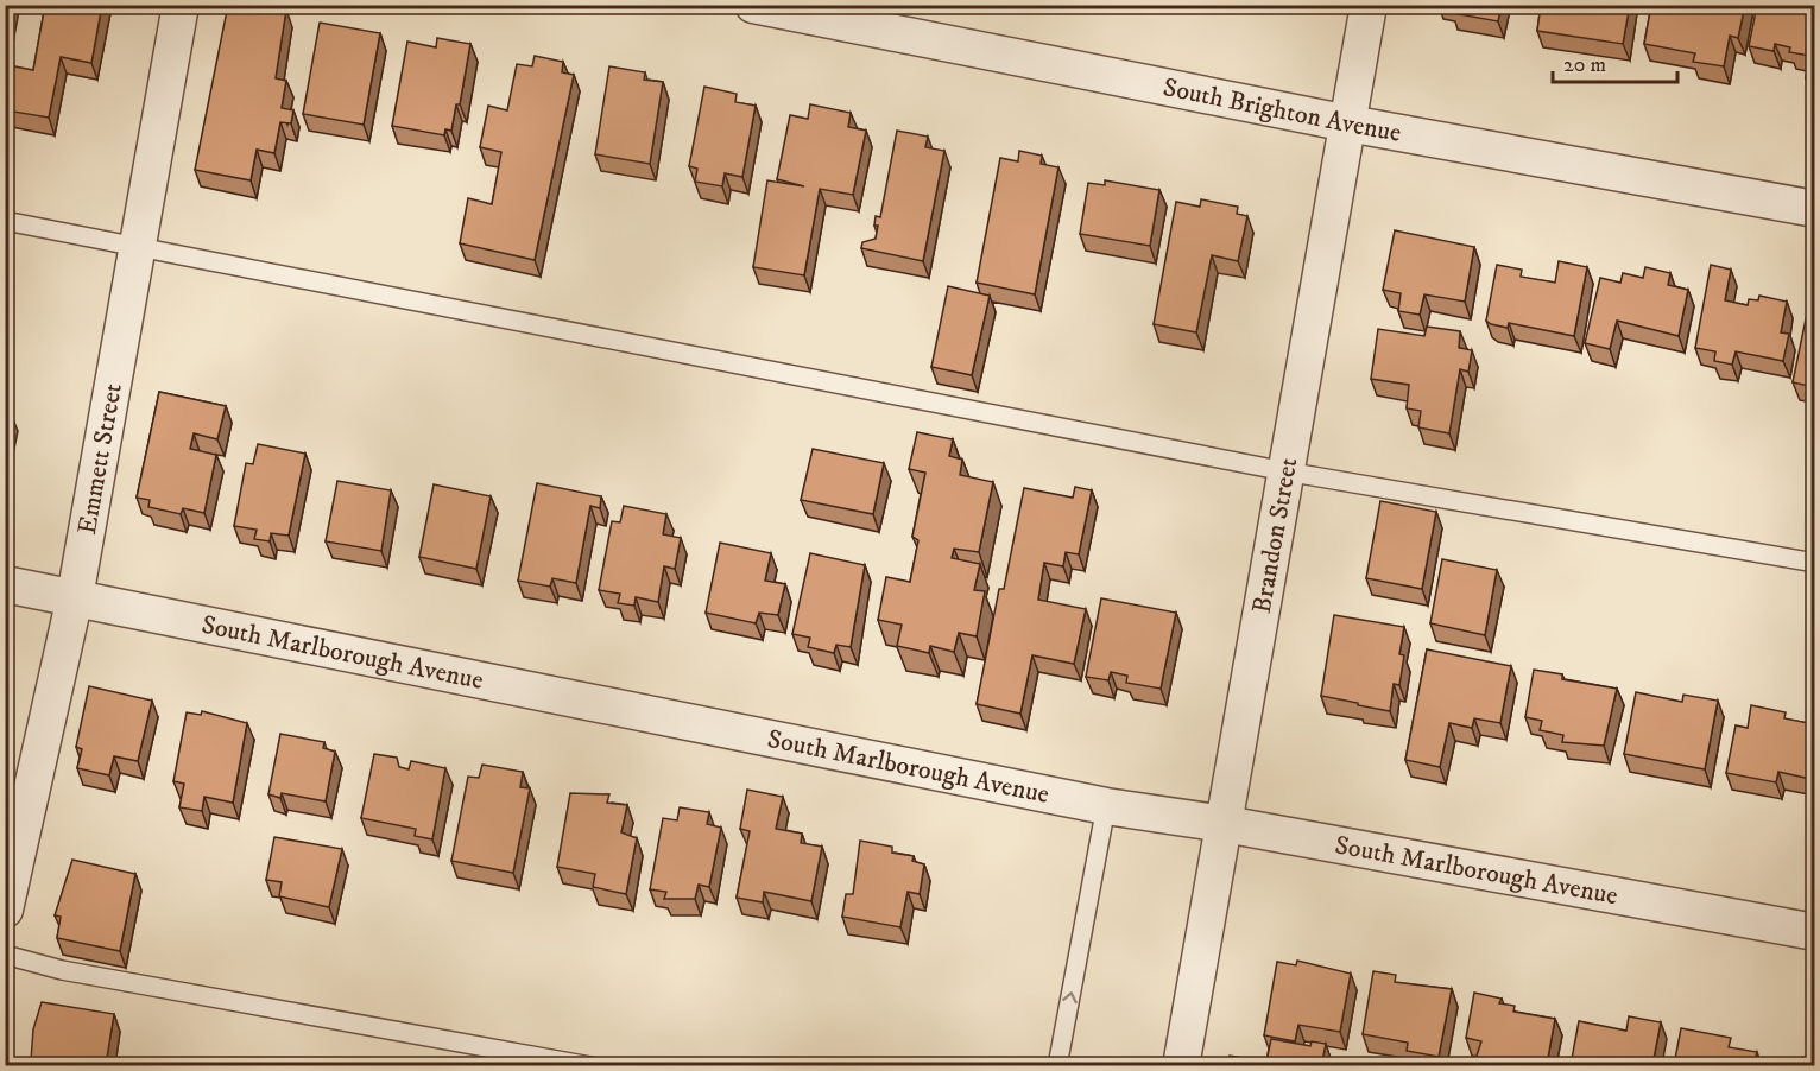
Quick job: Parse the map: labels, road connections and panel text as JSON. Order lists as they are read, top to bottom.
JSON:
{
  "streets": {
    "street": [
      "South Brighton Avenue",
      "Emmett Street",
      "Brandon Street",
      "South Marlborough Avenue"
    ]
  },
  "crossings": [
    ["South Brighton Avenue", "Brandon Street"],
    ["Emmett Street", "South Marlborough Avenue"],
    ["Brandon Street", "South Marlborough Avenue"]
  ],
  "scale_bar": "20 m"
}
